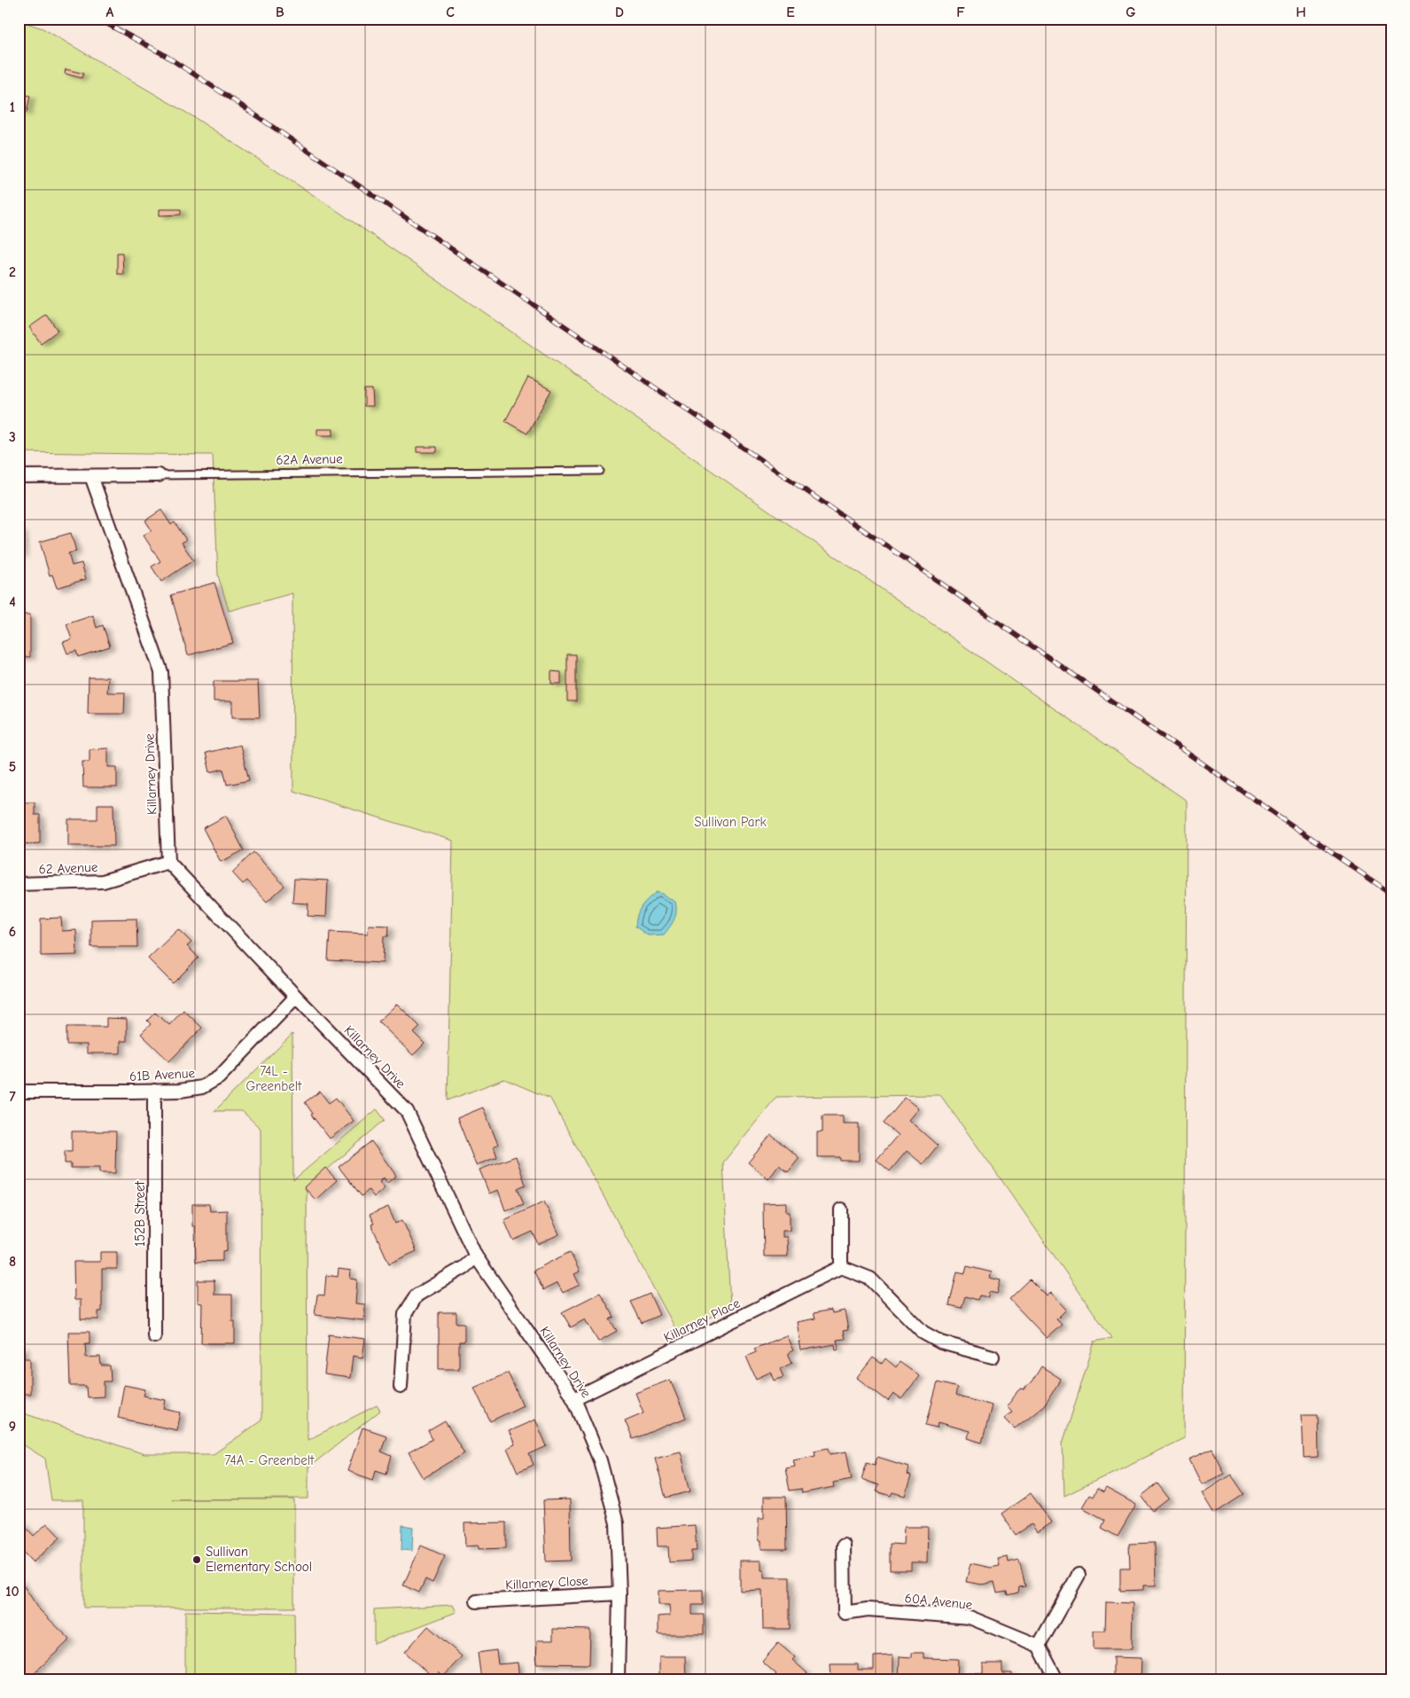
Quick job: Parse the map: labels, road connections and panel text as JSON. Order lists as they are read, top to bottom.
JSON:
{
  "streets": {
    "street": [
      "62A Avenue",
      "Killarney Drive",
      "62 Avenue",
      "61B Avenue",
      "152B Street",
      "Killarney Place",
      "Killarney Close",
      "60A Avenue"
    ]
  },
  "crossings": [
    ["62A Avenue", "Killarney Drive"],
    ["Killarney Drive", "62 Avenue"],
    ["Killarney Drive", "61B Avenue"],
    ["Killarney Drive", "Killarney Place"],
    ["Killarney Drive", "Killarney Close"],
    ["61B Avenue", "152B Street"]
  ],
  "parks": ["Sullivan Park", "74L - Greenbelt", "74A - Greenbelt"],
  "places": ["Sullivan Elementary School"],
  "grid": {
    "columns": [
      "A",
      "B",
      "C",
      "D",
      "E",
      "F",
      "G",
      "H"
    ],
    "rows": [
      "1",
      "2",
      "3",
      "4",
      "5",
      "6",
      "7",
      "8",
      "9",
      "10"
    ]
  }
}
